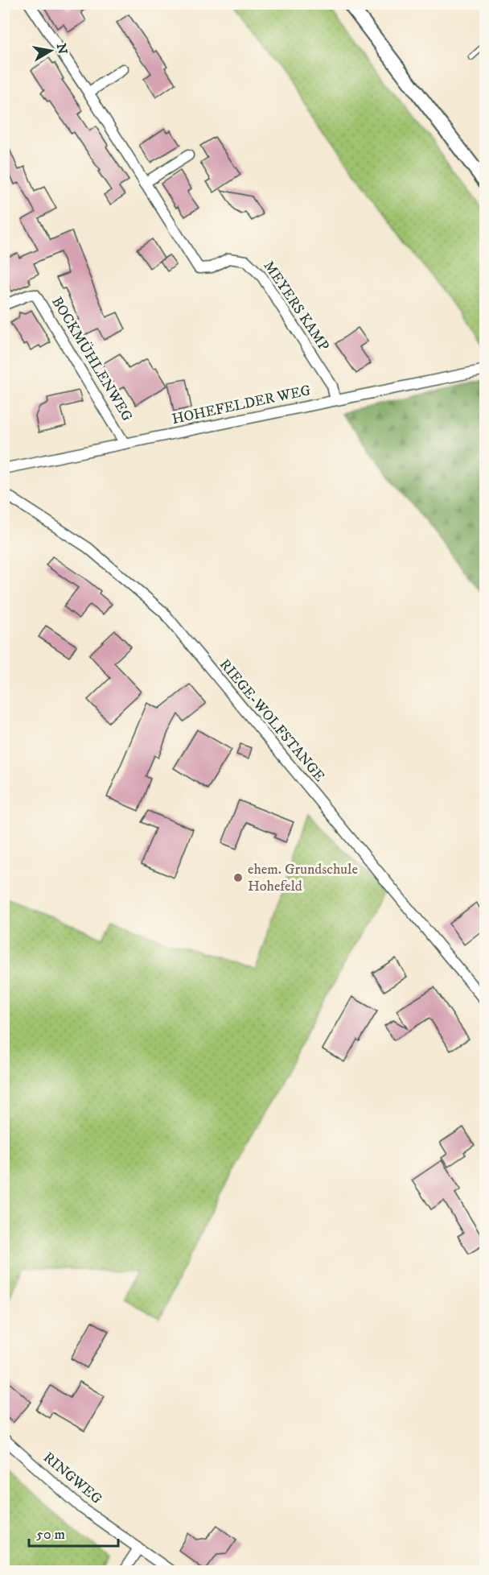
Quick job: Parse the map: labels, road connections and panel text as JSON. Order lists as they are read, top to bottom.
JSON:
{
  "streets": {
    "street": [
      "MEYERS KAMP",
      "BOCKMÜHLENWEG",
      "HOHEFELDER WEG",
      "RIEGE-WOLFSTANGE",
      "RINGWEG"
    ]
  },
  "crossings": [
    ["MEYERS KAMP", "HOHEFELDER WEG"],
    ["BOCKMÜHLENWEG", "HOHEFELDER WEG"]
  ],
  "places": ["ehem. Grundschule Hohefeld"],
  "scale_bar": "50 m",
  "north": "right"
}
